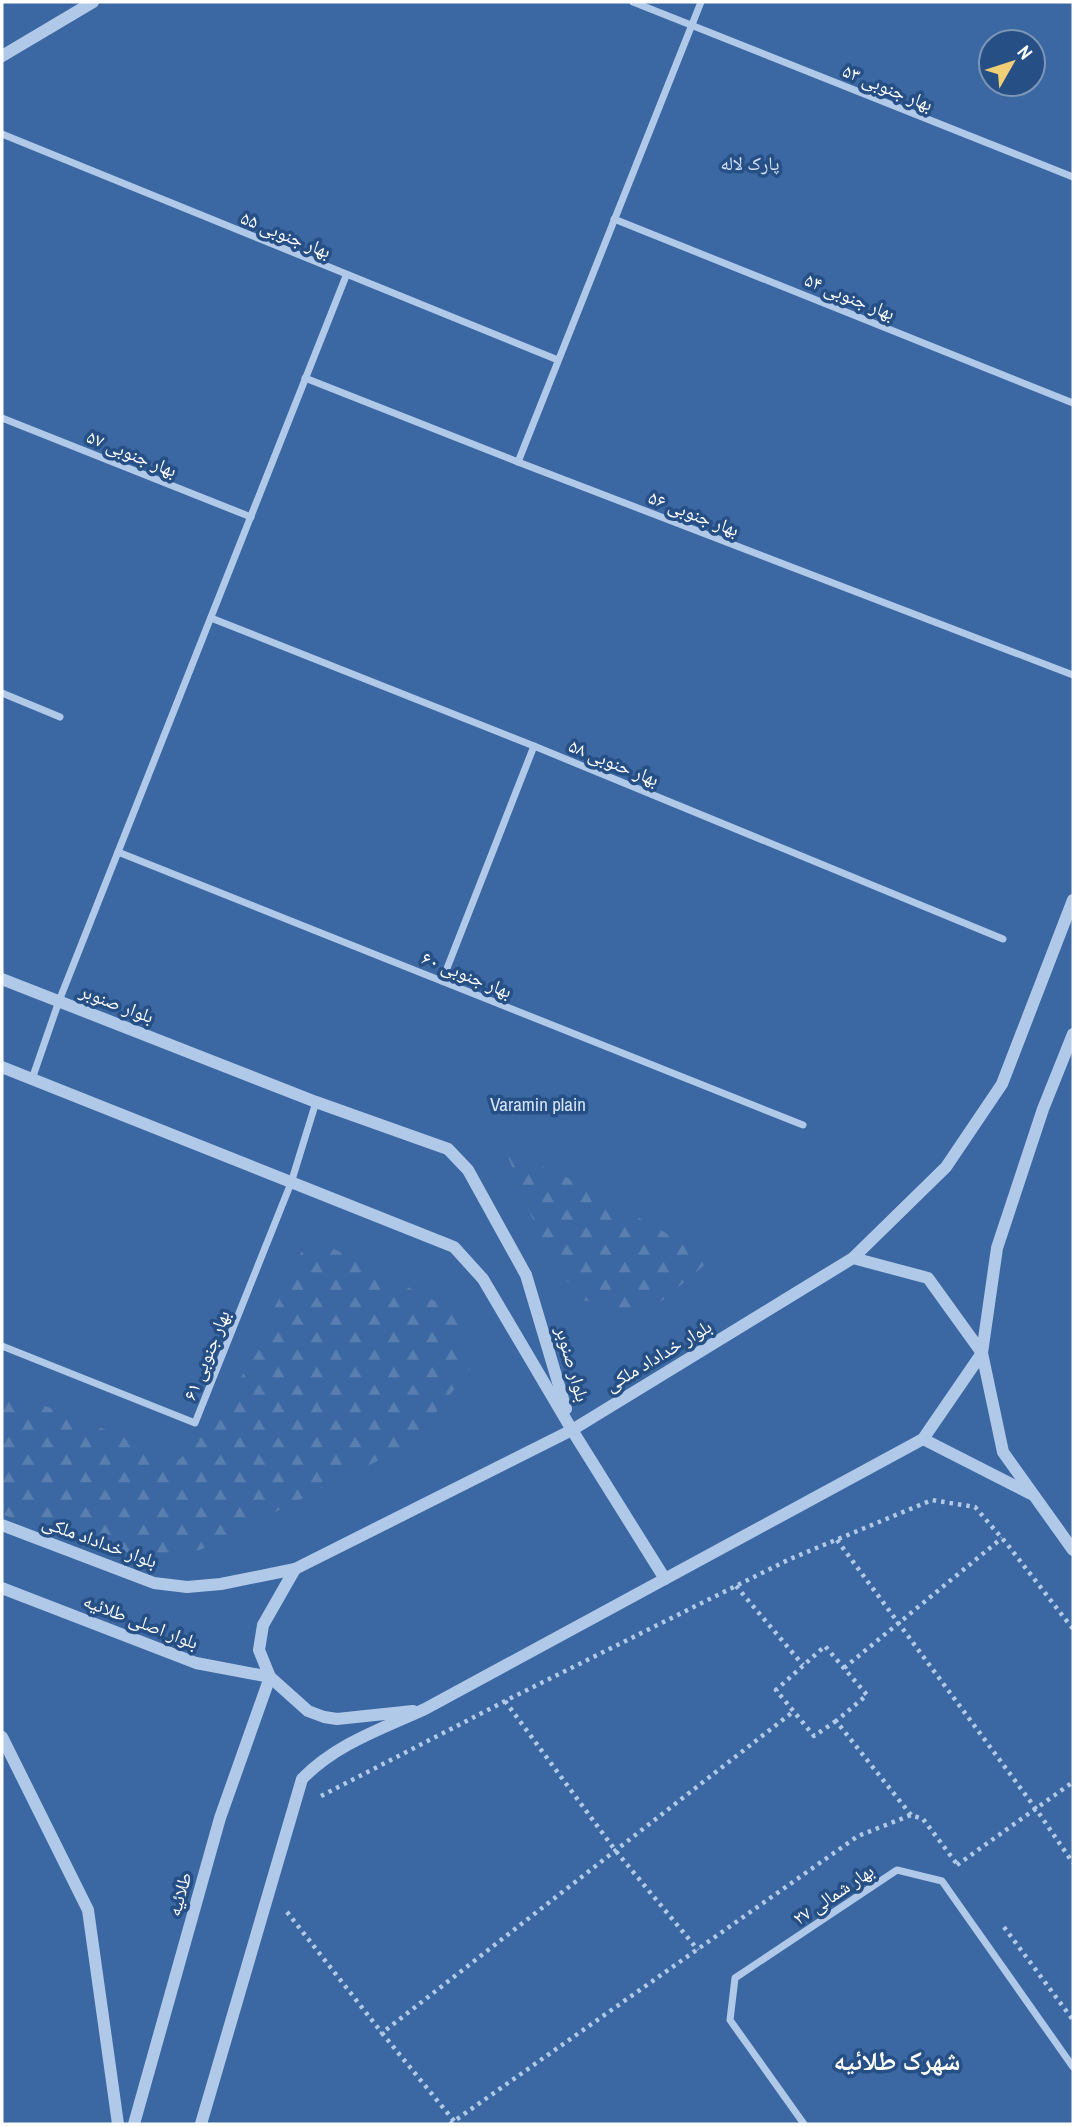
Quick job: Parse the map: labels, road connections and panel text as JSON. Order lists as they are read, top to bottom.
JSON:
{
  "streets": {
    "street": [
      "بهار جنوبی ۵۳",
      "بهار جنوبی ۵۵",
      "بهار جنوبی ۵۴",
      "بهار جنوبی ۵۷",
      "بهار جنوبی ۵۶",
      "بهار حنوبی ۵۸",
      "بهار جنوبی ۶۰",
      "بلوار صنوبر",
      "بهار جنوبی ۶۱",
      "بلوار خداداد ملکی",
      "بلوار اصلی طلائیه",
      "طلائیه",
      "بهار شمالی ۲۷"
    ]
  },
  "crossings": [
    ["بلوار صنوبر", "بهار جنوبی ۶۱"],
    ["بلوار صنوبر", "بلوار خداداد ملکی"],
    ["بلوار اصلی طلائیه", "طلائیه"]
  ],
  "districts": ["شهرک طلائیه"],
  "parks": ["پارک لاله", "Varamin plain"],
  "north": "top right"
}
